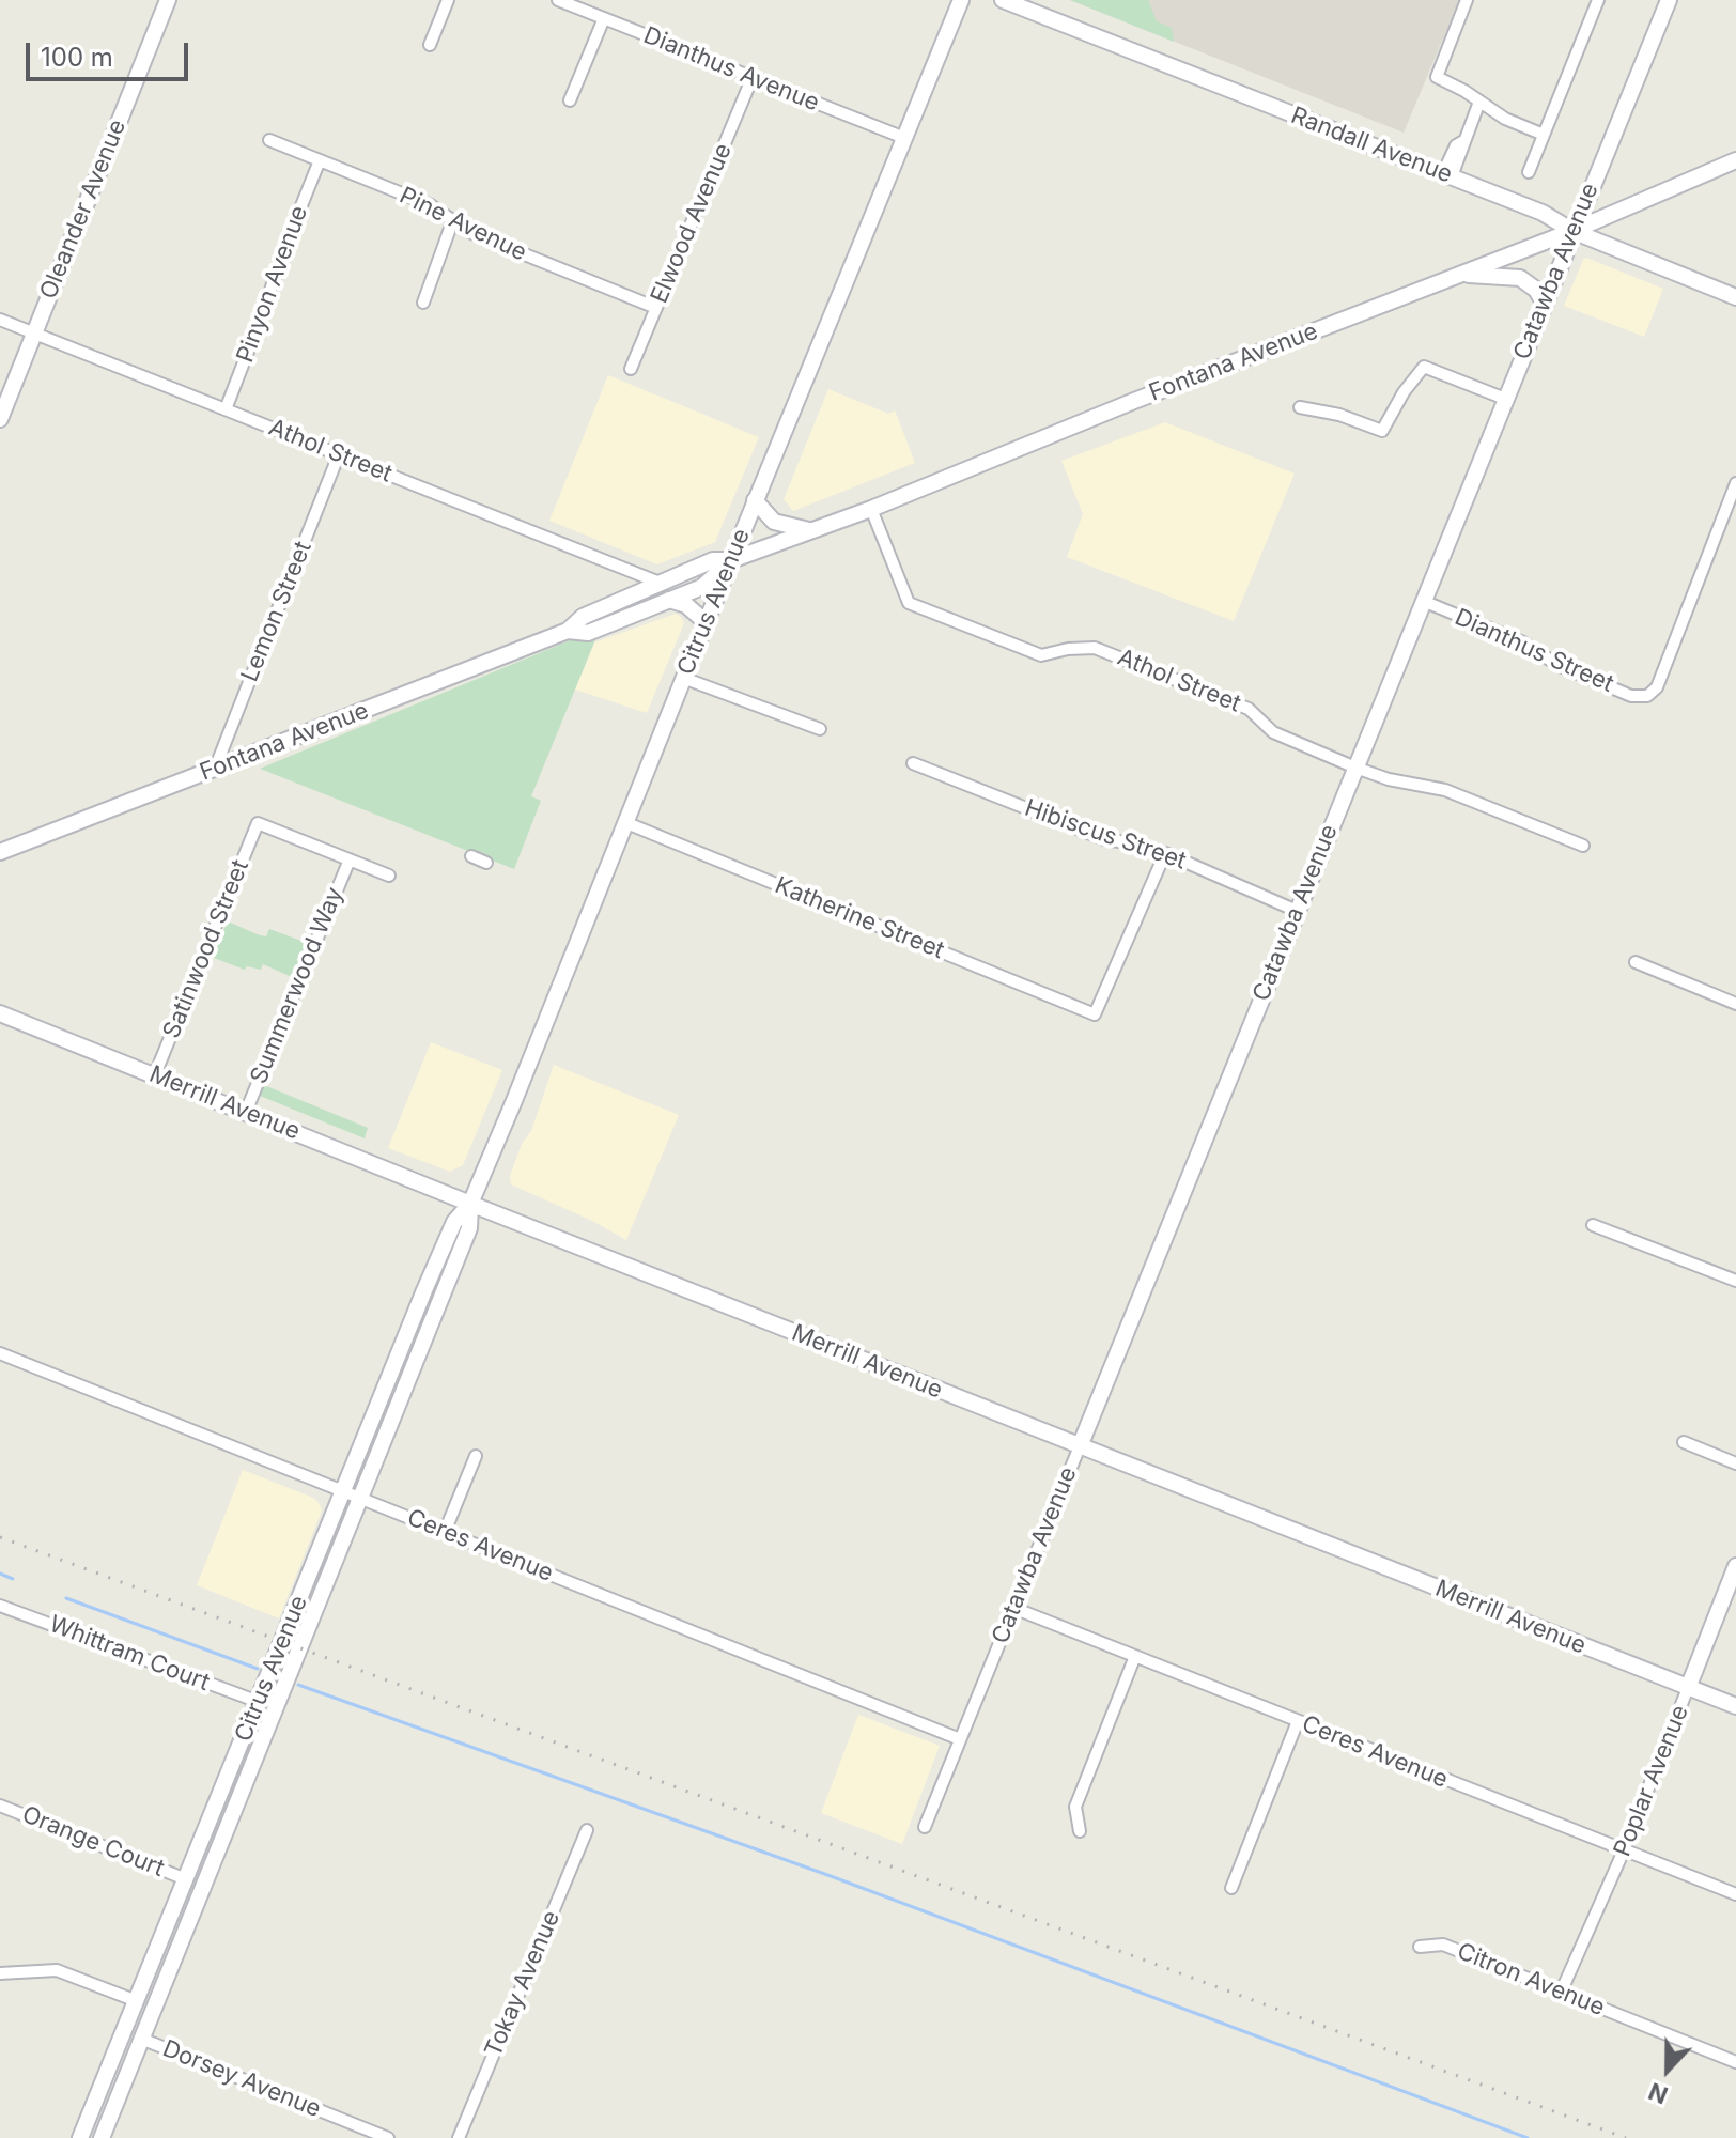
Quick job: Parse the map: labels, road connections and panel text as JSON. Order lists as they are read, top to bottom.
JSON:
{
  "streets": {
    "main road": [
      "Randall Avenue",
      "Oleander Avenue",
      "Catawba Avenue",
      "Fontana Avenue",
      "Citrus Avenue",
      "Merrill Avenue",
      "Poplar Avenue"
    ],
    "street": [
      "Dianthus Avenue",
      "Elwood Avenue",
      "Pine Avenue",
      "Pinyon Avenue",
      "Athol Street",
      "Lemon Street",
      "Dianthus Street",
      "Hibiscus Street",
      "Katherine Street",
      "Satinwood Street",
      "Summerwood Way",
      "Ceres Avenue",
      "Whittram Court",
      "Orange Court",
      "Citron Avenue",
      "Tokay Avenue",
      "Dorsey Avenue"
    ]
  },
  "crossings": [
    ["Dianthus Avenue", "Elwood Avenue"],
    ["Dianthus Avenue", "Citrus Avenue"],
    ["Randall Avenue", "Catawba Avenue"],
    ["Randall Avenue", "Fontana Avenue"],
    ["Oleander Avenue", "Athol Street"],
    ["Elwood Avenue", "Pine Avenue"],
    ["Pine Avenue", "Pinyon Avenue"],
    ["Catawba Avenue", "Fontana Avenue"],
    ["Catawba Avenue", "Athol Street"],
    ["Catawba Avenue", "Dianthus Street"],
    ["Catawba Avenue", "Hibiscus Street"],
    ["Catawba Avenue", "Merrill Avenue"],
    ["Catawba Avenue", "Ceres Avenue"],
    ["Pinyon Avenue", "Athol Street"],
    ["Fontana Avenue", "Athol Street"],
    ["Fontana Avenue", "Citrus Avenue"],
    ["Fontana Avenue", "Lemon Street"],
    ["Athol Street", "Lemon Street"],
    ["Citrus Avenue", "Katherine Street"],
    ["Citrus Avenue", "Merrill Avenue"],
    ["Citrus Avenue", "Ceres Avenue"],
    ["Citrus Avenue", "Whittram Court"],
    ["Citrus Avenue", "Orange Court"],
    ["Citrus Avenue", "Dorsey Avenue"],
    ["Hibiscus Street", "Katherine Street"],
    ["Satinwood Street", "Summerwood Way"],
    ["Satinwood Street", "Merrill Avenue"],
    ["Summerwood Way", "Merrill Avenue"],
    ["Merrill Avenue", "Poplar Avenue"],
    ["Ceres Avenue", "Poplar Avenue"],
    ["Poplar Avenue", "Citron Avenue"]
  ],
  "scale_bar": "100 m",
  "north": "bottom"
}
